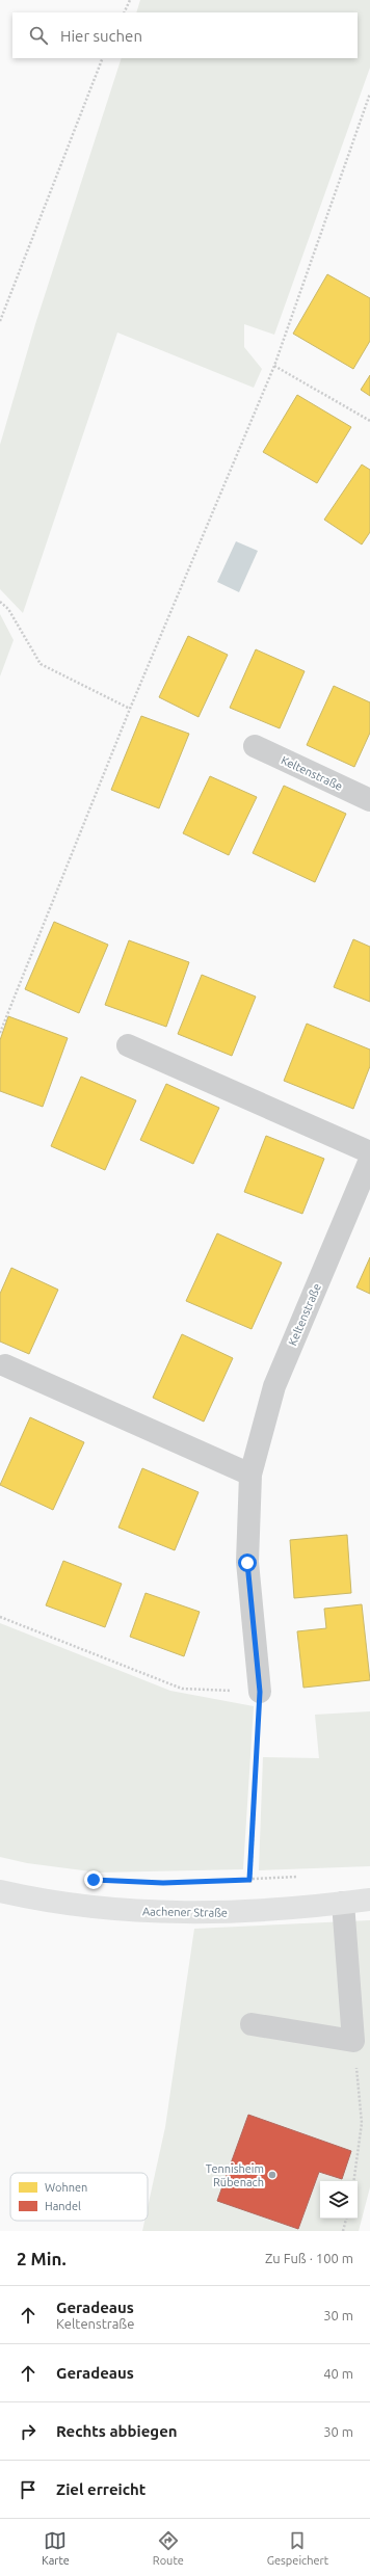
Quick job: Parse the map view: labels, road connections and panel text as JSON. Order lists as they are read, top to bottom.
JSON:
{
  "streets": {
    "main road": ["Aachener Straße"],
    "street": ["Keltenstraße"]
  },
  "places": ["Tennisheim Rübenach"],
  "legend": ["Wohnen", "Handel"],
  "page": {
    "search": "Hier suchen",
    "heading": ["2 Min.", "Zu Fuß · 100 m"],
    "list": [
      ["Geradeaus", "Keltenstraße", "30 m"],
      ["Geradeaus", "40 m"],
      ["Rechts abbiegen", "30 m"],
      "Ziel erreicht"
    ],
    "nav": ["Karte", "Route", "Gespeichert"]
  }
}
